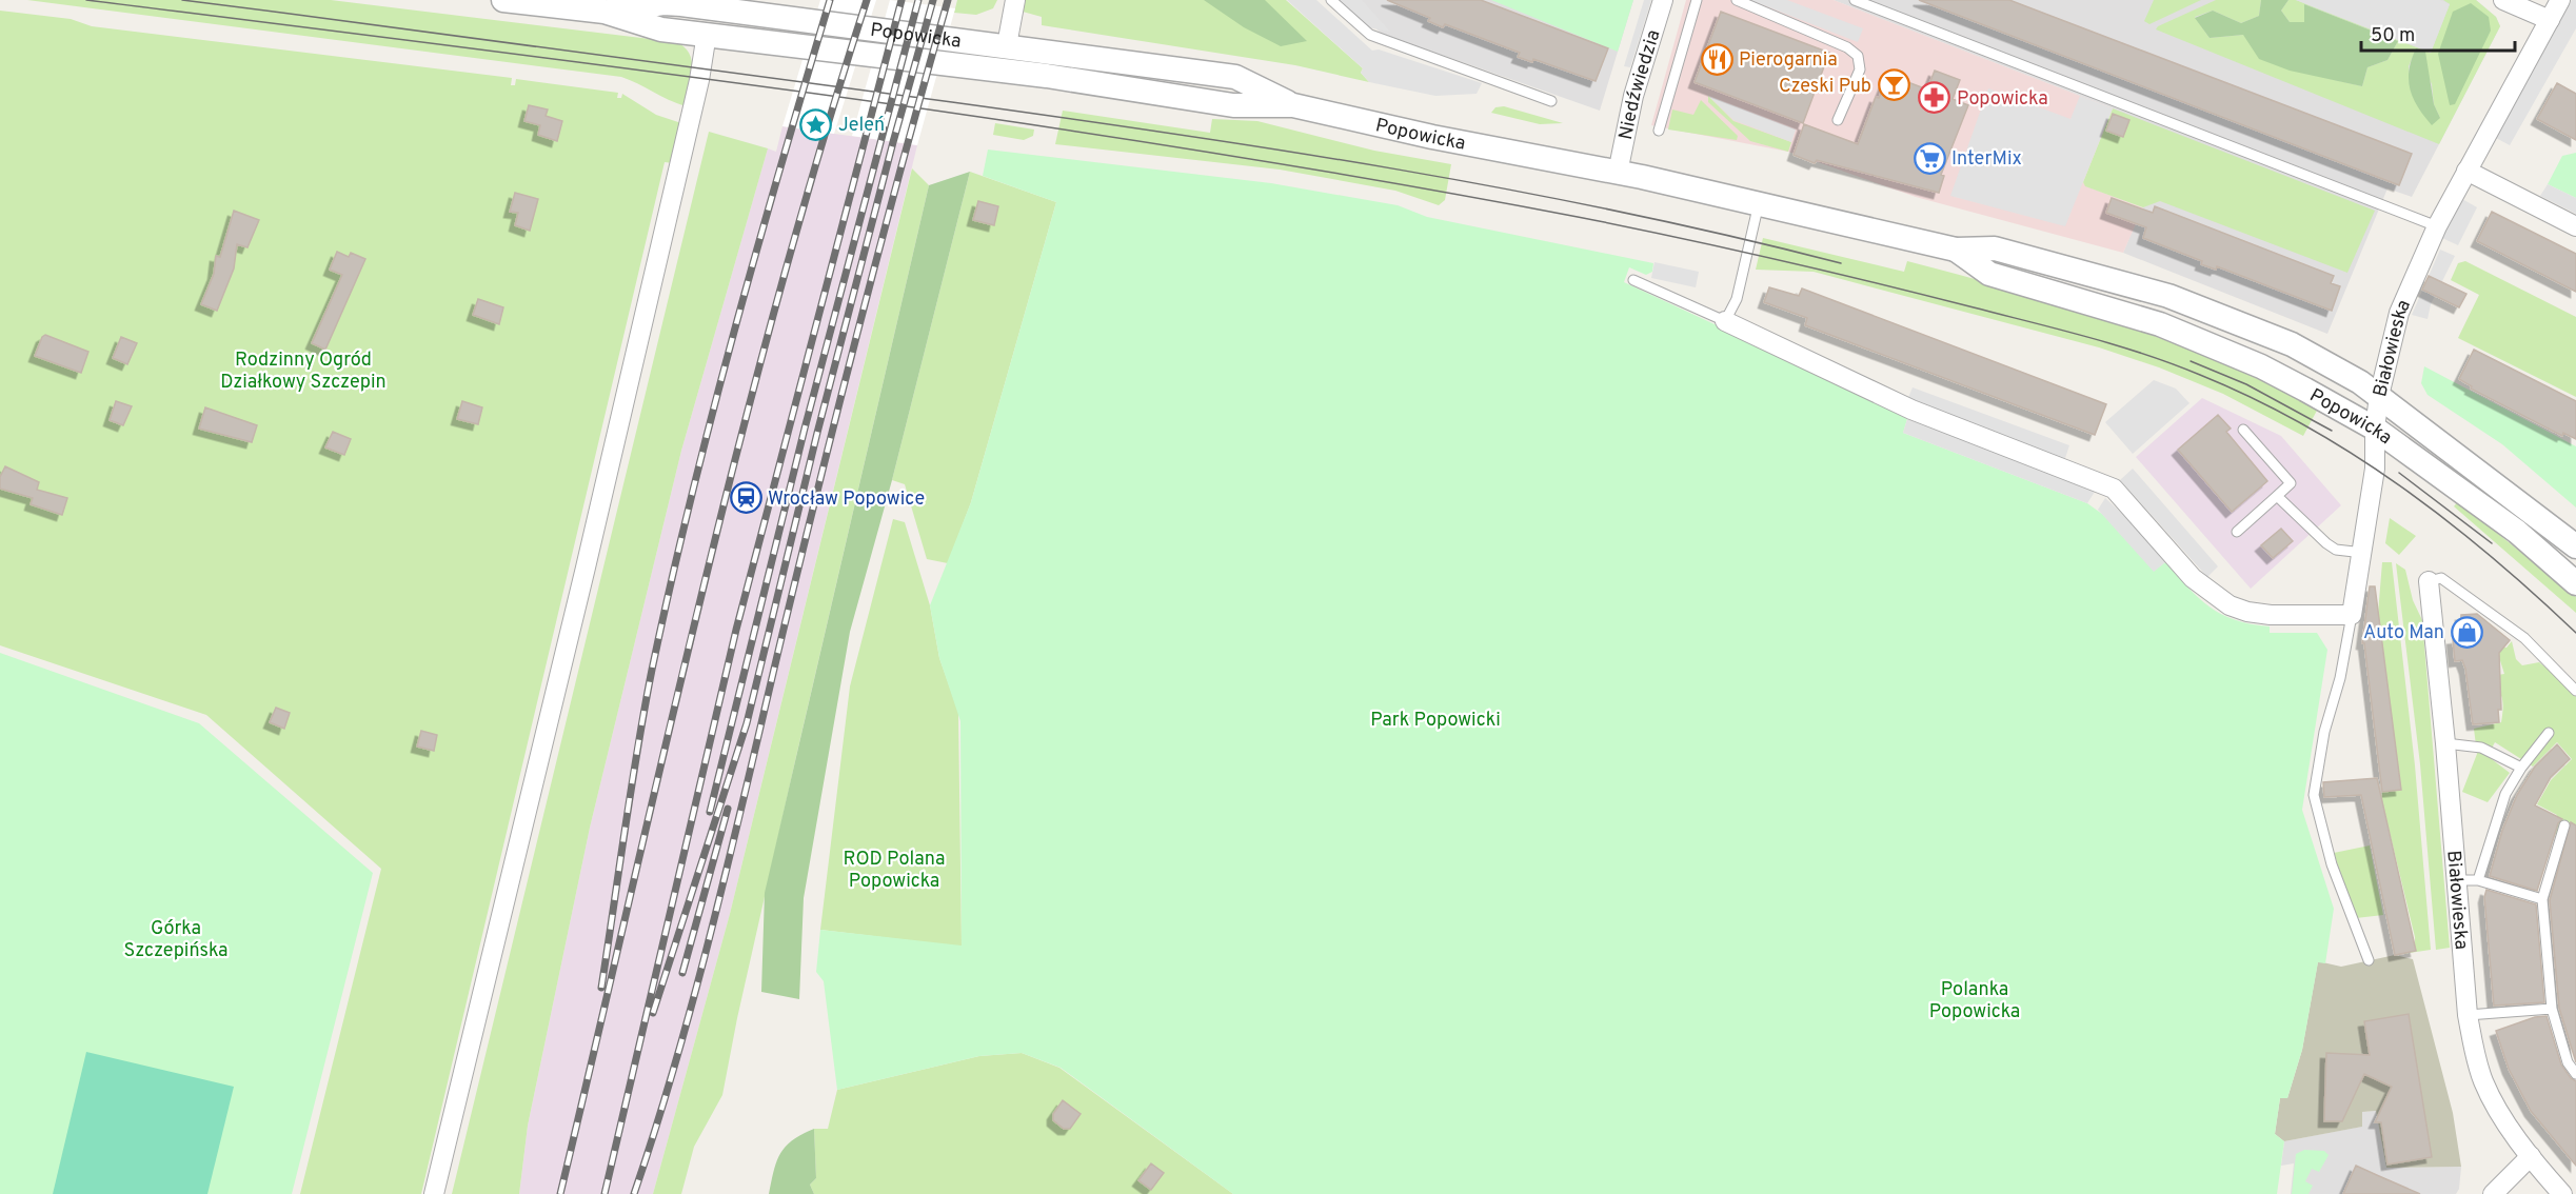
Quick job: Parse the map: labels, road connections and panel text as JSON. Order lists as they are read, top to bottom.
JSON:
{
  "streets": {
    "street": ["Popowicka", "Niedźwiedzia", "Białowieska"]
  },
  "crossings": [
    ["Popowicka", "Niedźwiedzia"],
    ["Popowicka", "Białowieska"]
  ],
  "parks": [
    "Rodzinny Ogród Działkowy Szczepin",
    "Park Popowicki",
    "ROD Polana Popowicka",
    "Górka Szczepińska",
    "Polanka Popowicka"
  ],
  "places": {
    "restaurant": ["Pierogarnia"],
    "bar": ["Czeski Pub"],
    "pharmacy": ["Popowicka"],
    "place": ["Jeleń"],
    "supermarket": ["InterMix"],
    "station": ["Wrocław Popowice"],
    "shop": ["Auto Man"]
  },
  "scale_bar": "50 m"
}
